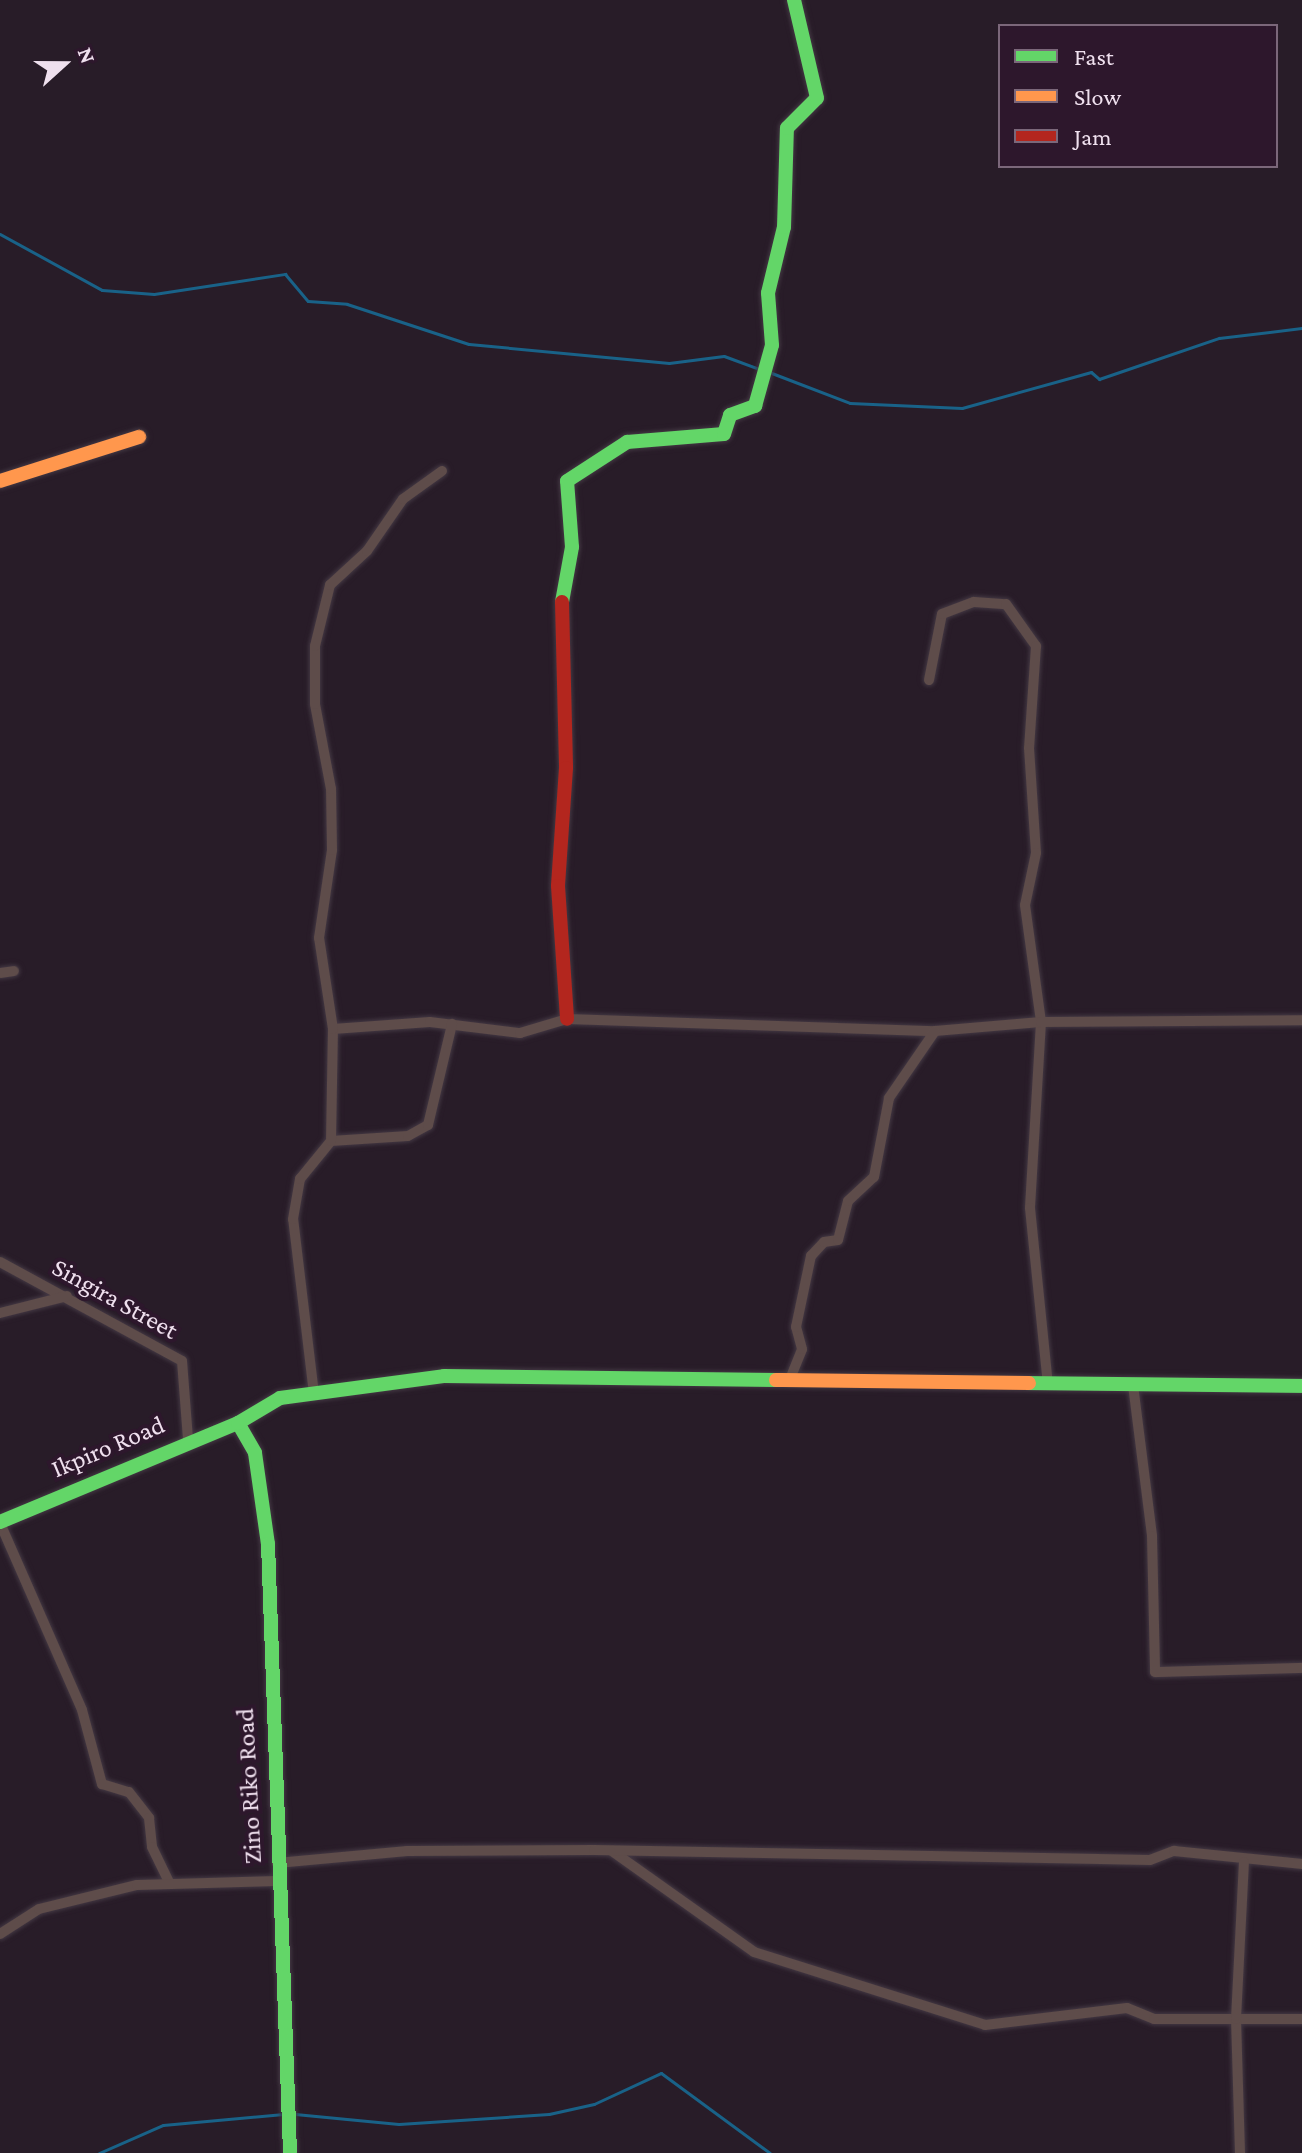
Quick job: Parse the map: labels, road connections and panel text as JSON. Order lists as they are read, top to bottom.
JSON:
{
  "streets": {
    "street": ["Singira Street", "Ikpiro Road", "Zino Riko Road"]
  },
  "crossings": [
    ["Singira Street", "Ikpiro Road"],
    ["Ikpiro Road", "Zino Riko Road"]
  ],
  "legend": ["Fast", "Slow", "Jam"],
  "north": "right"
}
